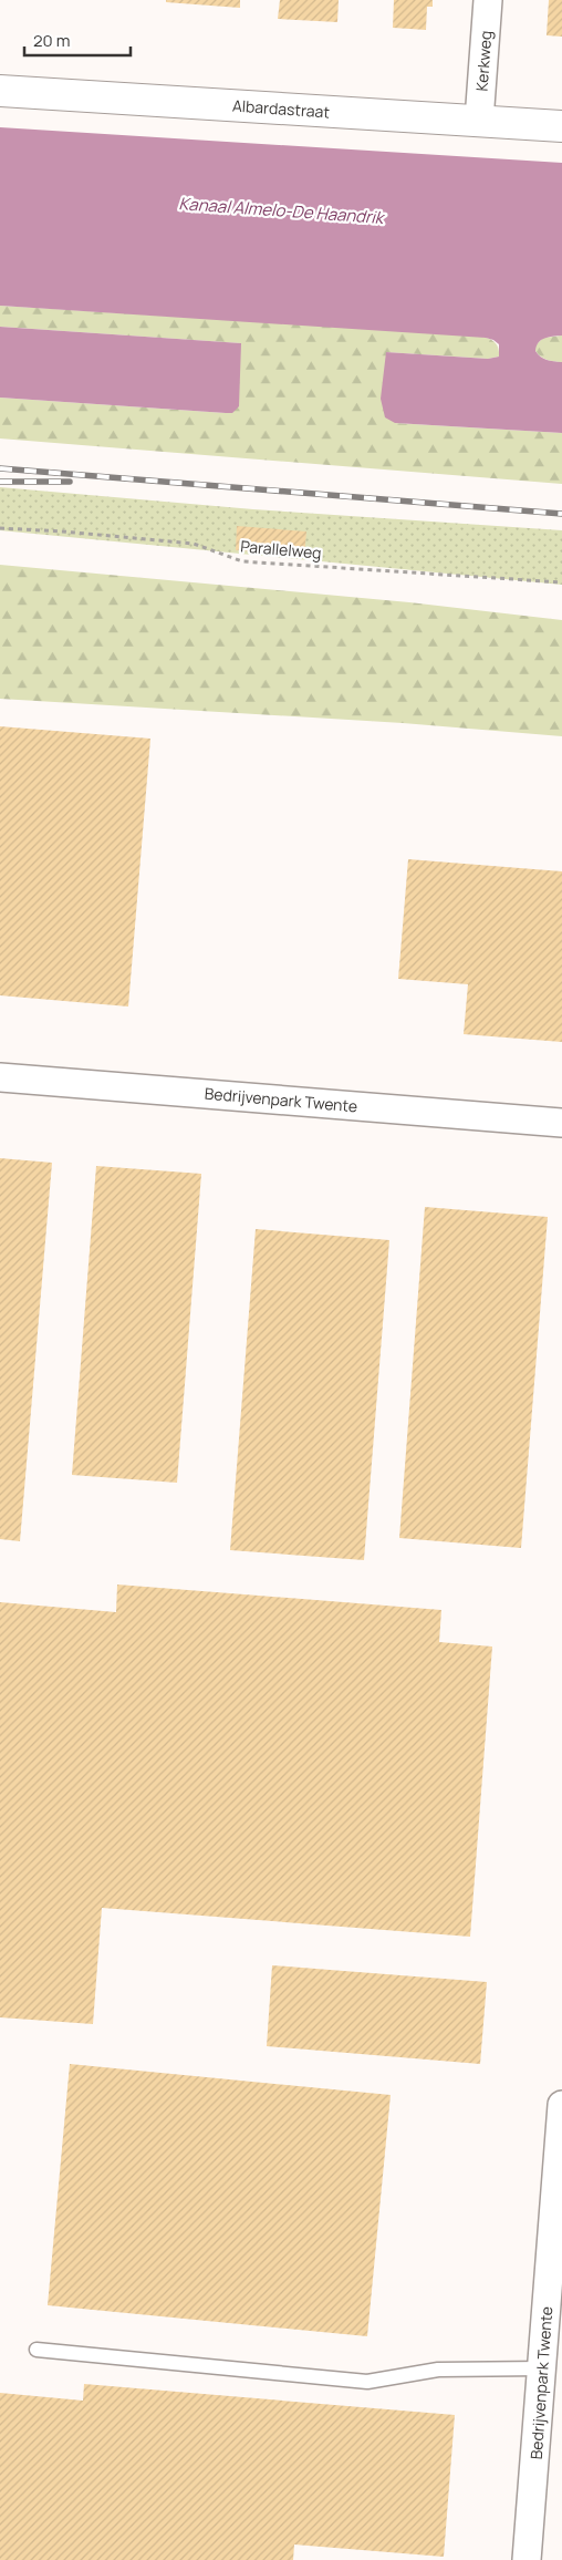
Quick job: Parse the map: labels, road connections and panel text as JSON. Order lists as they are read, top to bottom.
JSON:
{
  "streets": {
    "street": ["Kerkweg", "Albardastraat", "Bedrijvenpark Twente"],
    "path": ["Parallelweg"]
  },
  "crossings": [
    ["Kerkweg", "Albardastraat"]
  ],
  "water": ["Kanaal Almelo-De Haandrik"],
  "scale_bar": "20 m"
}
